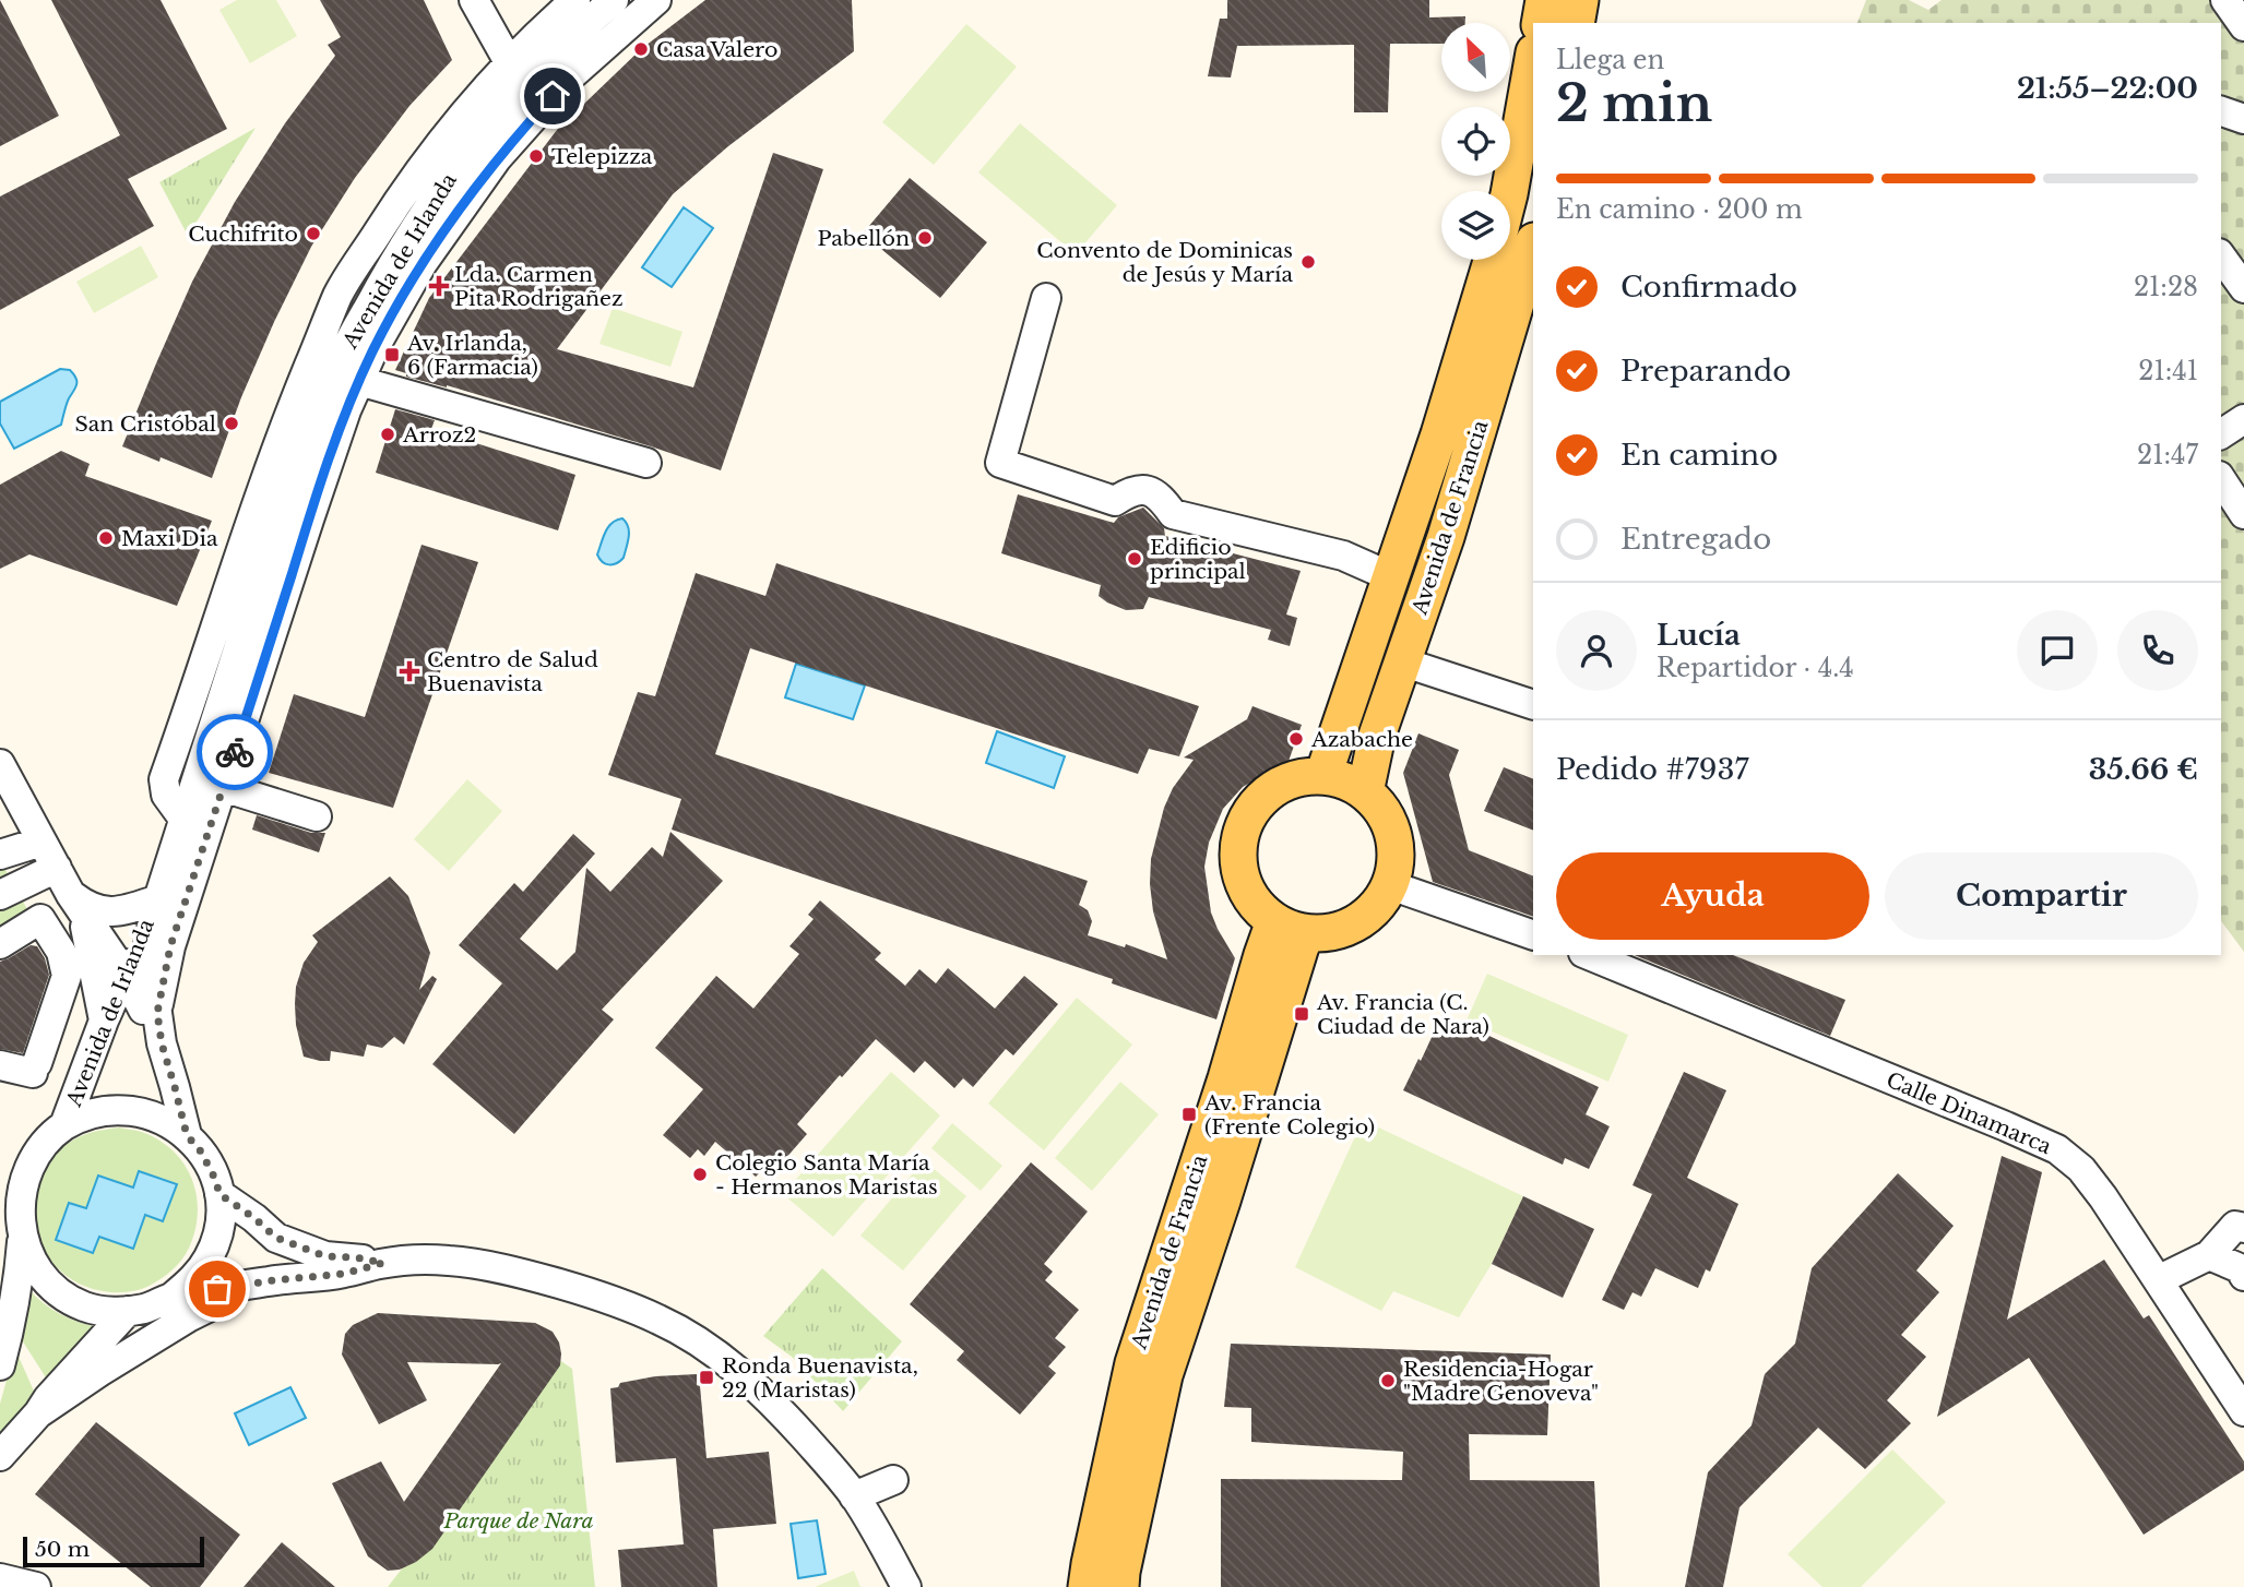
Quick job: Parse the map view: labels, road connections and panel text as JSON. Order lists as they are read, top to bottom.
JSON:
{
  "streets": {
    "main road": ["Avenida de Francia"],
    "street": ["Avenida de Irlanda", "Calle Dinamarca"]
  },
  "parks": ["Parque de Nara"],
  "places": {
    "other": [
      "Casa Valero",
      "Telepizza",
      "Cuchifrito",
      "Pabellón",
      "Convento de Dominicas de Jesús y María",
      "San Cristóbal",
      "Arroz2",
      "Maxi Dia",
      "Edificio principal",
      "Azabache",
      "Colegio Santa María - Hermanos Maristas",
      "Residencia-Hogar \"Madre Genoveva\""
    ],
    "health": ["Lda. Carmen Pita Rodrigañez", "Centro de Salud Buenavista"],
    "transit": [
      "Av. Irlanda, 6 (Farmacia)",
      "Av. Francia (C. Ciudad de Nara)",
      "Av. Francia (Frente Colegio)",
      "Ronda Buenavista, 22 (Maristas)"
    ]
  },
  "scale_bar": "50 m",
  "north": "top left",
  "page": {
    "heading": ["2 min", "Llega en", "21:55–22:00"],
    "panel": [
      "Lucía",
      "Repartidor · 4.4",
      "Pedido #7937",
      "35.66 €"
    ],
    "bar": "En camino · 200 m",
    "list": [
      ["Confirmado", "21:28"],
      ["Preparando", "21:41"],
      ["En camino", "21:47"],
      "Entregado"
    ],
    "buttons": ["Ayuda", "Compartir"],
    "scale": "50 m"
  }
}
